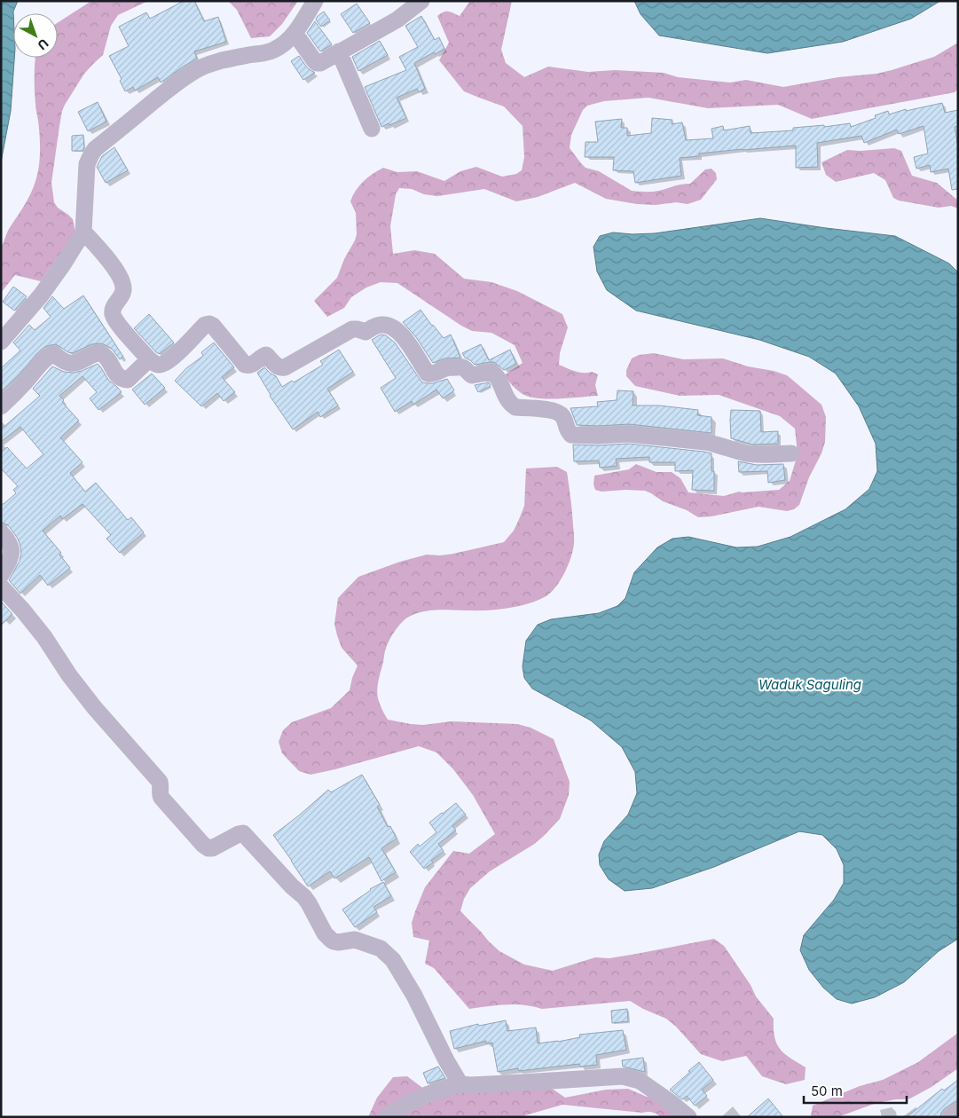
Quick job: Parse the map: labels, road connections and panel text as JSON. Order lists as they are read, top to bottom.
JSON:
{
  "water": ["Waduk Saguling"],
  "scale_bar": "50 m",
  "north": "bottom right"
}
